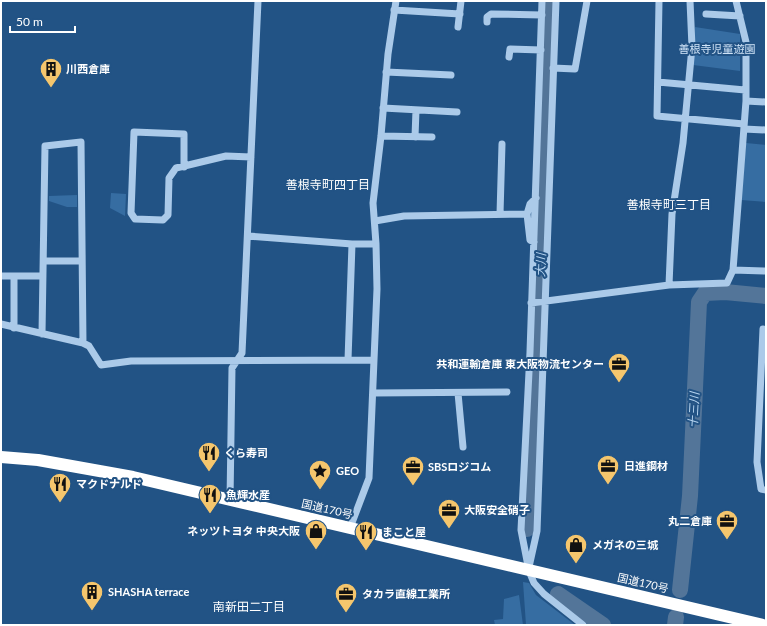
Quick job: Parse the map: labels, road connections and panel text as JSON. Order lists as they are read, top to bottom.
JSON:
{
  "streets": {
    "highway": ["国道170号"]
  },
  "districts": ["善根寺町四丁目", "善根寺町三丁目", "南新田二丁目"],
  "water": ["大川", "十三川"],
  "parks": ["善根寺児童遊園"],
  "places": {
    "building": ["川西倉庫", "SHASHA terrace"],
    "office": [
      "共和運輸倉庫 東大阪物流センター",
      "日進鋼材",
      "SBSロジコム",
      "大阪安全硝子",
      "丸二倉庫",
      "タカラ直線工業所"
    ],
    "restaurant": [
      "くら寿司",
      "マクドナルド",
      "魚輝水産",
      "まこと屋"
    ],
    "place": ["GEO"],
    "shop": ["ネッツトヨタ 中央大阪", "メガネの三城"]
  },
  "scale_bar": "50 m"
}
